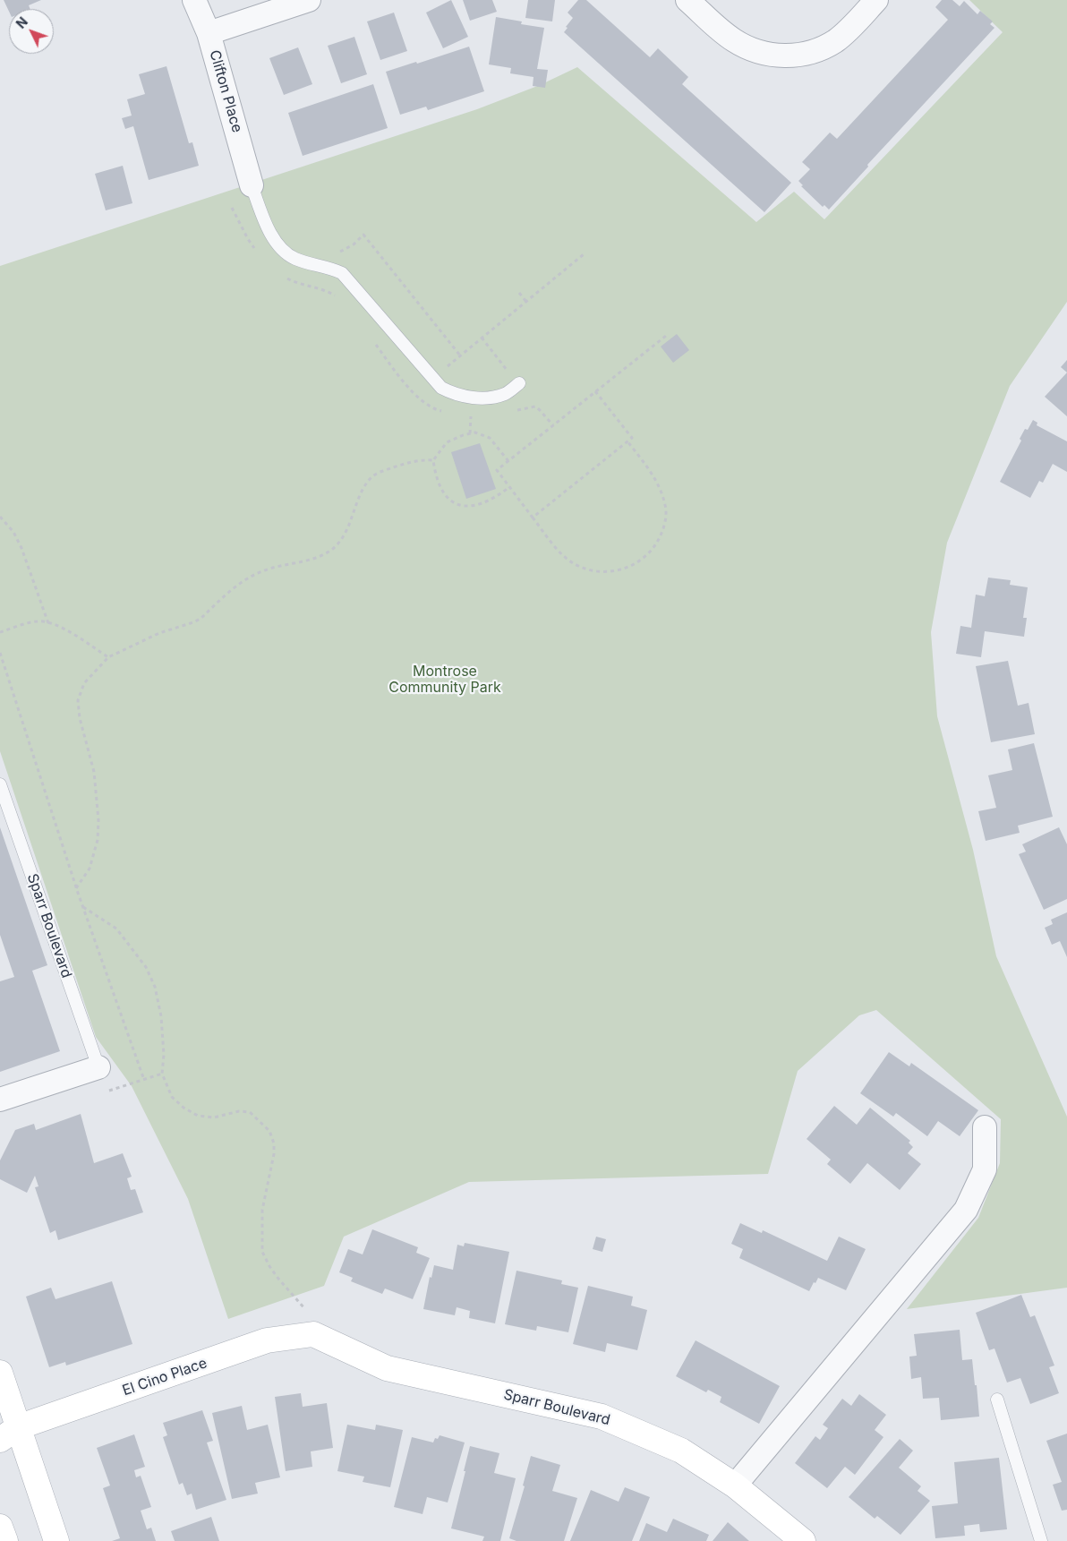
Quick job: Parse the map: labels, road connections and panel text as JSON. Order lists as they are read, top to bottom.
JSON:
{
  "streets": {
    "street": ["Clifton Place", "Sparr Boulevard", "El Cino Place"]
  },
  "crossings": [
    ["Sparr Boulevard", "El Cino Place"]
  ],
  "parks": ["Montrose Community Park"],
  "north": "top left"
}
